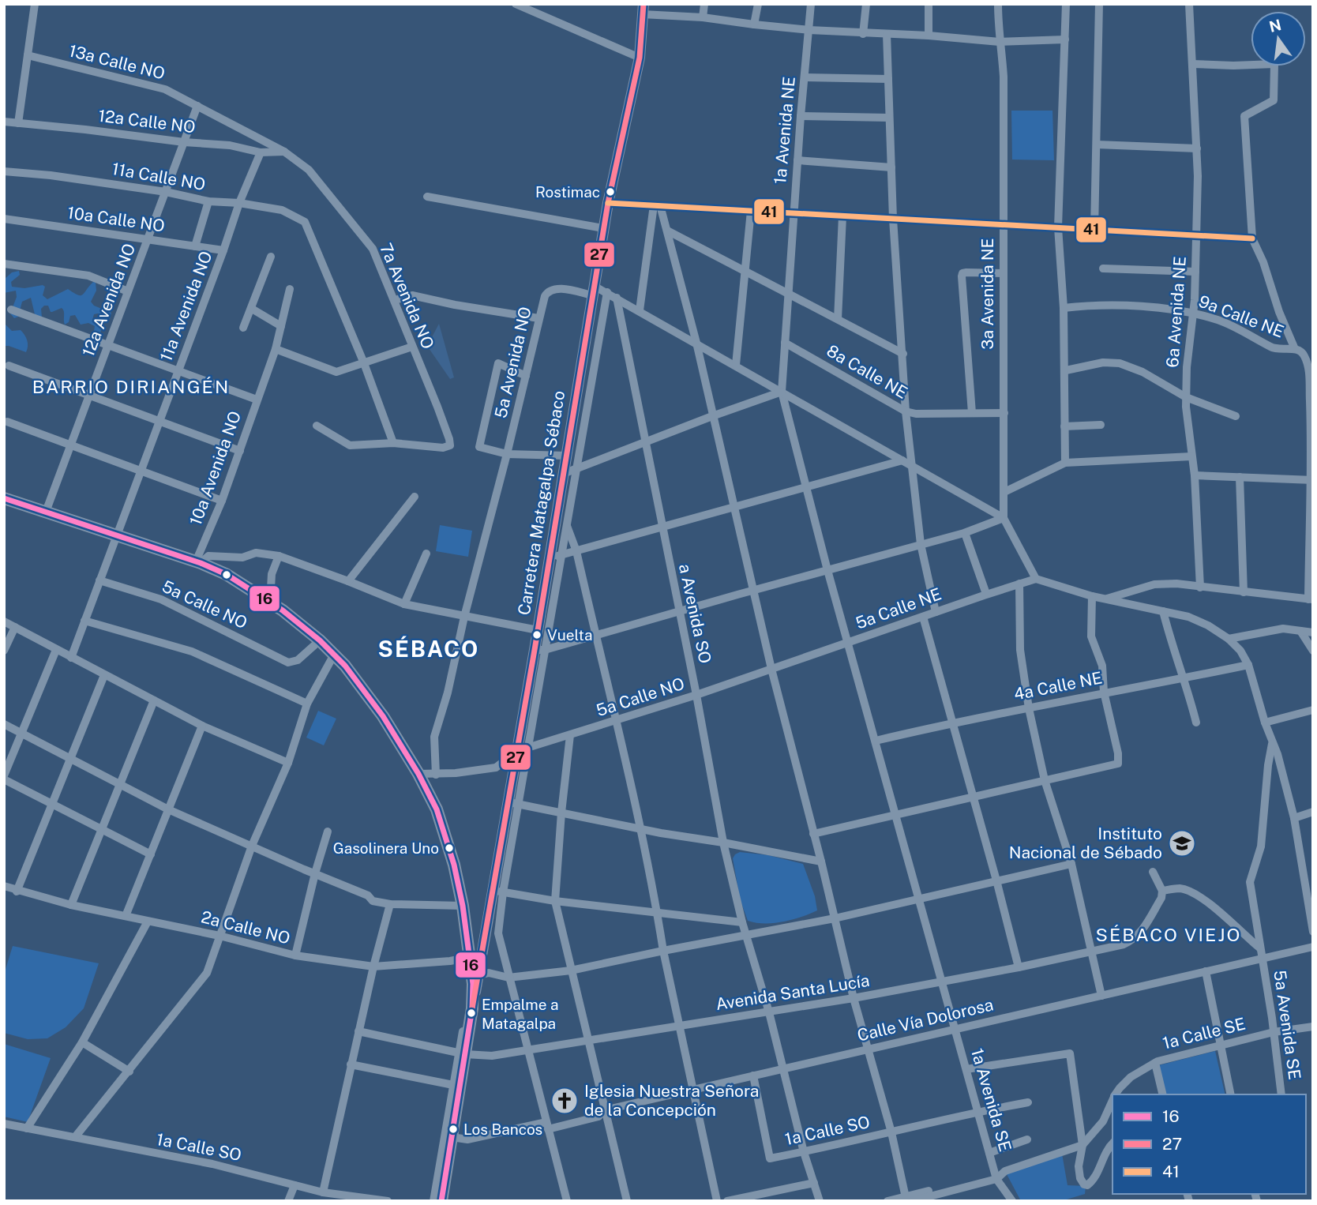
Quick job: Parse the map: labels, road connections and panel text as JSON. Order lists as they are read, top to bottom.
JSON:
{
  "streets": {
    "main road": ["Carretera Matagalpa - Sébaco"],
    "street": [
      "13a Calle NO",
      "12a Calle NO",
      "1a Avenida NE",
      "11a Calle NO",
      "10a Calle NO",
      "3a Avenida NE",
      "7a Avenida NO",
      "12a Avenida NO",
      "11a Avenida NO",
      "6a Avenida NE",
      "9a Calle NE",
      "5a Avenida NO",
      "8a Calle NE",
      "10a Avenida NO",
      "5a Calle NO",
      "5a Calle NE",
      "a Avenida SO",
      "4a Calle NE",
      "2a Calle NO",
      "Avenida Santa Lucía",
      "Calle Vía Dolorosa",
      "5a Avenida SE",
      "1a Calle SE",
      "1a Avenida SE",
      "1a Calle SO"
    ]
  },
  "crossings": [
    ["13a Calle NO", "12a Calle NO"],
    ["13a Calle NO", "7a Avenida NO"],
    ["13a Calle NO", "12a Avenida NO"],
    ["12a Calle NO", "7a Avenida NO"],
    ["12a Calle NO", "12a Avenida NO"],
    ["12a Calle NO", "11a Avenida NO"],
    ["1a Avenida NE", "8a Calle NE"],
    ["1a Avenida NE", "5a Calle NE"],
    ["1a Avenida NE", "4a Calle NE"],
    ["1a Avenida NE", "Avenida Santa Lucía"],
    ["11a Calle NO", "12a Avenida NO"],
    ["11a Calle NO", "11a Avenida NO"],
    ["10a Calle NO", "12a Avenida NO"],
    ["10a Calle NO", "11a Avenida NO"],
    ["3a Avenida NE", "8a Calle NE"],
    ["11a Avenida NO", "5a Calle NO"],
    ["6a Avenida NE", "9a Calle NE"],
    ["5a Avenida NO", "Carretera Matagalpa - Sébaco"],
    ["Carretera Matagalpa - Sébaco", "5a Calle NO"],
    ["5a Calle NO", "5a Calle NE"],
    ["5a Calle NO", "a Avenida SO"],
    ["a Avenida SO", "Avenida Santa Lucía"],
    ["a Avenida SO", "Calle Vía Dolorosa"],
    ["a Avenida SO", "1a Calle SO"],
    ["Calle Vía Dolorosa", "5a Avenida SE"],
    ["Calle Vía Dolorosa", "1a Avenida SE"],
    ["Calle Vía Dolorosa", "1a Calle SO"],
    ["5a Avenida SE", "1a Calle SE"]
  ],
  "districts": ["BARRIO DIRIANGÉN", "SÉBACO", "SÉBACO VIEJO"],
  "places": {
    "other": [
      "Rostimac",
      "Vuelta",
      "Gasolinera Uno",
      "Empalme a Matagalpa",
      "Los Bancos"
    ],
    "school or university": ["Instituto Nacional de Sébado"],
    "church": ["Iglesia Nuestra Señora de la Concepción"]
  },
  "lines": ["transit line 27", "transit line 41", "transit line 16"],
  "legend": ["16", "27", "41"],
  "north": "top"
}
